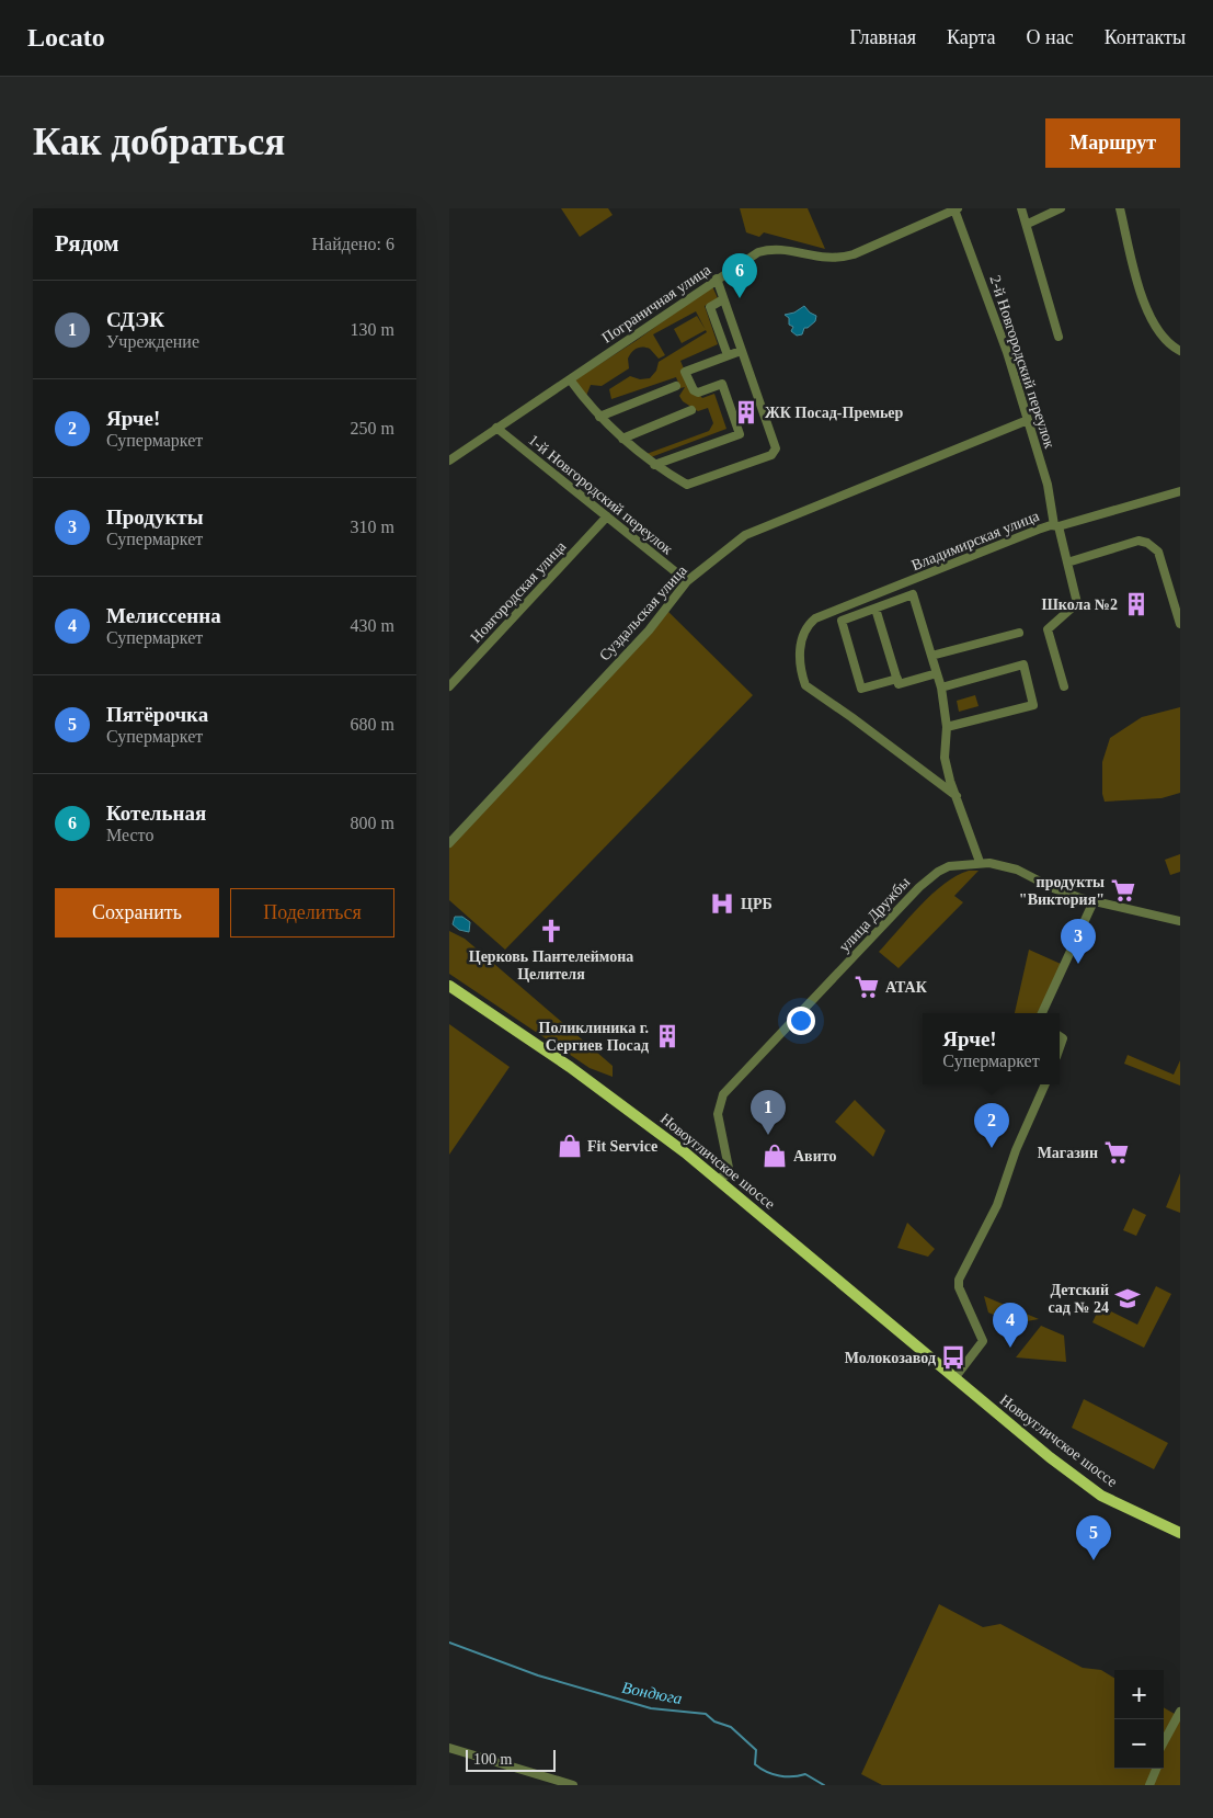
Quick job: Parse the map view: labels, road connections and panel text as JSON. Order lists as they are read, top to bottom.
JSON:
{
  "streets": {
    "main road": ["Новоугличское шоссе"],
    "street": [
      "Пограничная улица",
      "2-й Новгородский переулок",
      "1-й Новгородский переулок",
      "Владимирская улица",
      "Новгородская улица",
      "Суздальская улица",
      "улица Дружбы"
    ]
  },
  "crossings": [
    ["Пограничная улица", "2-й Новгородский переулок"],
    ["Пограничная улица", "1-й Новгородский переулок"],
    ["2-й Новгородский переулок", "Владимирская улица"],
    ["2-й Новгородский переулок", "Суздальская улица"],
    ["1-й Новгородский переулок", "Новгородская улица"],
    ["1-й Новгородский переулок", "Суздальская улица"],
    ["улица Дружбы", "Новоугличское шоссе"]
  ],
  "water": ["Вондюга"],
  "places": {
    "building": ["ЖК Посад-Премьер", "Школа №2", "Поликлиника г. Сергиев Посад"],
    "supermarket": ["продукты \"Виктория\"", "АТАК", "Магазин"],
    "hospital": ["ЦРБ"],
    "church": ["Церковь Пантелеймона Целителя"],
    "shop": ["Fit Service", "Авито"],
    "school or university": ["Детский сад № 24"],
    "bus stop": ["Молокозавод"]
  },
  "scale_bar": "100 m",
  "page": {
    "header": "Locato",
    "nav": [
      "Главная",
      "Карта",
      "О нас",
      "Контакты"
    ],
    "buttons": [
      "Маршрут",
      ["Сохранить", "Поделиться"]
    ],
    "title": "Как добраться",
    "heading": ["Рядом", "Найдено: 6"],
    "pins": [
      "6",
      "3",
      "1",
      "2",
      "4",
      "5"
    ],
    "list": [
      {
        "mark": "1",
        "name": "СДЭК",
        "note": "Учреждение",
        "value": "130 m"
      },
      {
        "mark": "2",
        "name": "Ярче!",
        "note": "Супермаркет",
        "value": "250 m"
      },
      {
        "mark": "3",
        "name": "Продукты",
        "note": "Супермаркет",
        "value": "310 m"
      },
      {
        "mark": "4",
        "name": "Мелиссенна",
        "note": "Супермаркет",
        "value": "430 m"
      },
      {
        "mark": "5",
        "name": "Пятёрочка",
        "note": "Супермаркет",
        "value": "680 m"
      },
      {
        "mark": "6",
        "name": "Котельная",
        "note": "Место",
        "value": "800 m"
      }
    ],
    "popup": ["Ярче!", "Супермаркет"],
    "map_buttons": ["+", "−"],
    "scale": "100 m"
  }
}
